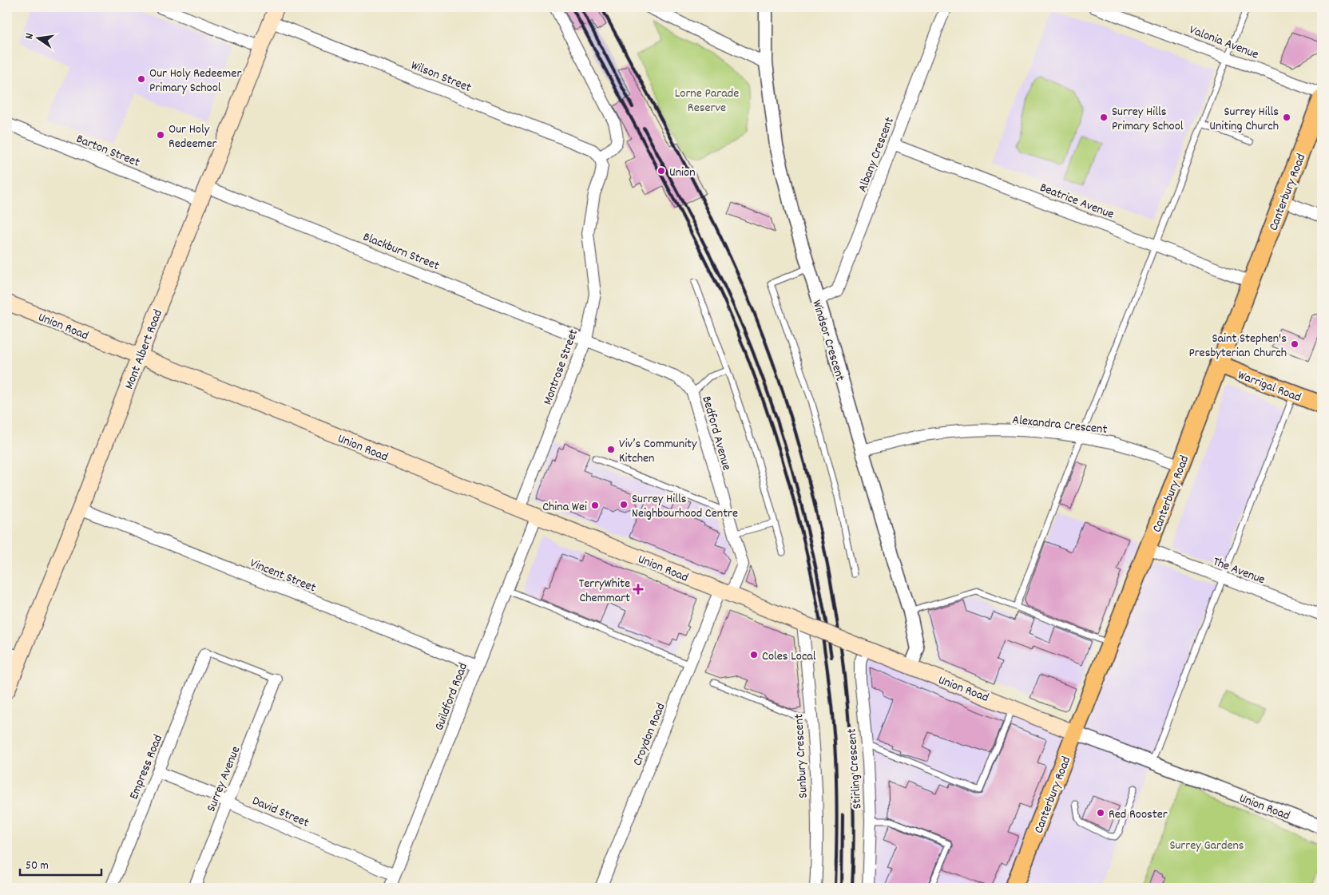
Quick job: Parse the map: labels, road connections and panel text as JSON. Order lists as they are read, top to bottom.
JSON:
{
  "streets": {
    "main road": [
      "Canterbury Road",
      "Union Road",
      "Mont Albert Road",
      "Warrigal Road"
    ],
    "street": [
      "Valonia Avenue",
      "Wilson Street",
      "Barton Street",
      "Albany Crescent",
      "Beatrice Avenue",
      "Blackburn Street",
      "Windsor Crescent",
      "Montrose Street",
      "Alexandra Crescent",
      "Bedford Avenue",
      "The Avenue",
      "Vincent Street",
      "Guildford Road",
      "Croydon Road",
      "Sunbury Crescent",
      "Empress Road",
      "Stirling Crescent",
      "Surrey Avenue",
      "David Street"
    ]
  },
  "crossings": [
    ["Wilson Street", "Mont Albert Road"],
    ["Wilson Street", "Montrose Street"],
    ["Barton Street", "Mont Albert Road"],
    ["Albany Crescent", "Beatrice Avenue"],
    ["Albany Crescent", "Windsor Crescent"],
    ["Canterbury Road", "Beatrice Avenue"],
    ["Canterbury Road", "Union Road"],
    ["Canterbury Road", "Warrigal Road"],
    ["Canterbury Road", "Alexandra Crescent"],
    ["Canterbury Road", "The Avenue"],
    ["Blackburn Street", "Mont Albert Road"],
    ["Blackburn Street", "Montrose Street"],
    ["Blackburn Street", "Bedford Avenue"],
    ["Union Road", "Windsor Crescent"],
    ["Union Road", "Mont Albert Road"],
    ["Union Road", "Montrose Street"],
    ["Union Road", "Bedford Avenue"],
    ["Union Road", "Guildford Road"],
    ["Union Road", "Croydon Road"],
    ["Union Road", "Sunbury Crescent"],
    ["Union Road", "Stirling Crescent"],
    ["Windsor Crescent", "Alexandra Crescent"],
    ["Mont Albert Road", "Vincent Street"],
    ["Montrose Street", "Bedford Avenue"],
    ["Bedford Avenue", "Croydon Road"],
    ["Vincent Street", "Guildford Road"],
    ["Guildford Road", "David Street"],
    ["Empress Road", "David Street"],
    ["Surrey Avenue", "David Street"]
  ],
  "parks": ["Lorne Parade Reserve", "Surrey Gardens"],
  "places": {
    "other": [
      "Our Holy Redeemer Primary School",
      "Surrey Hills Primary School",
      "Surrey Hills Uniting Church",
      "Our Holy Redeemer",
      "Union",
      "Saint Stephen's Presbyterian Church",
      "Viv’s Community Kitchen",
      "Surrey Hills Neighbourhood Centre",
      "China Wei",
      "Coles Local",
      "Red Rooster"
    ],
    "health": ["TerryWhite Chemmart"]
  },
  "scale_bar": "50 m",
  "north": "left"
}
